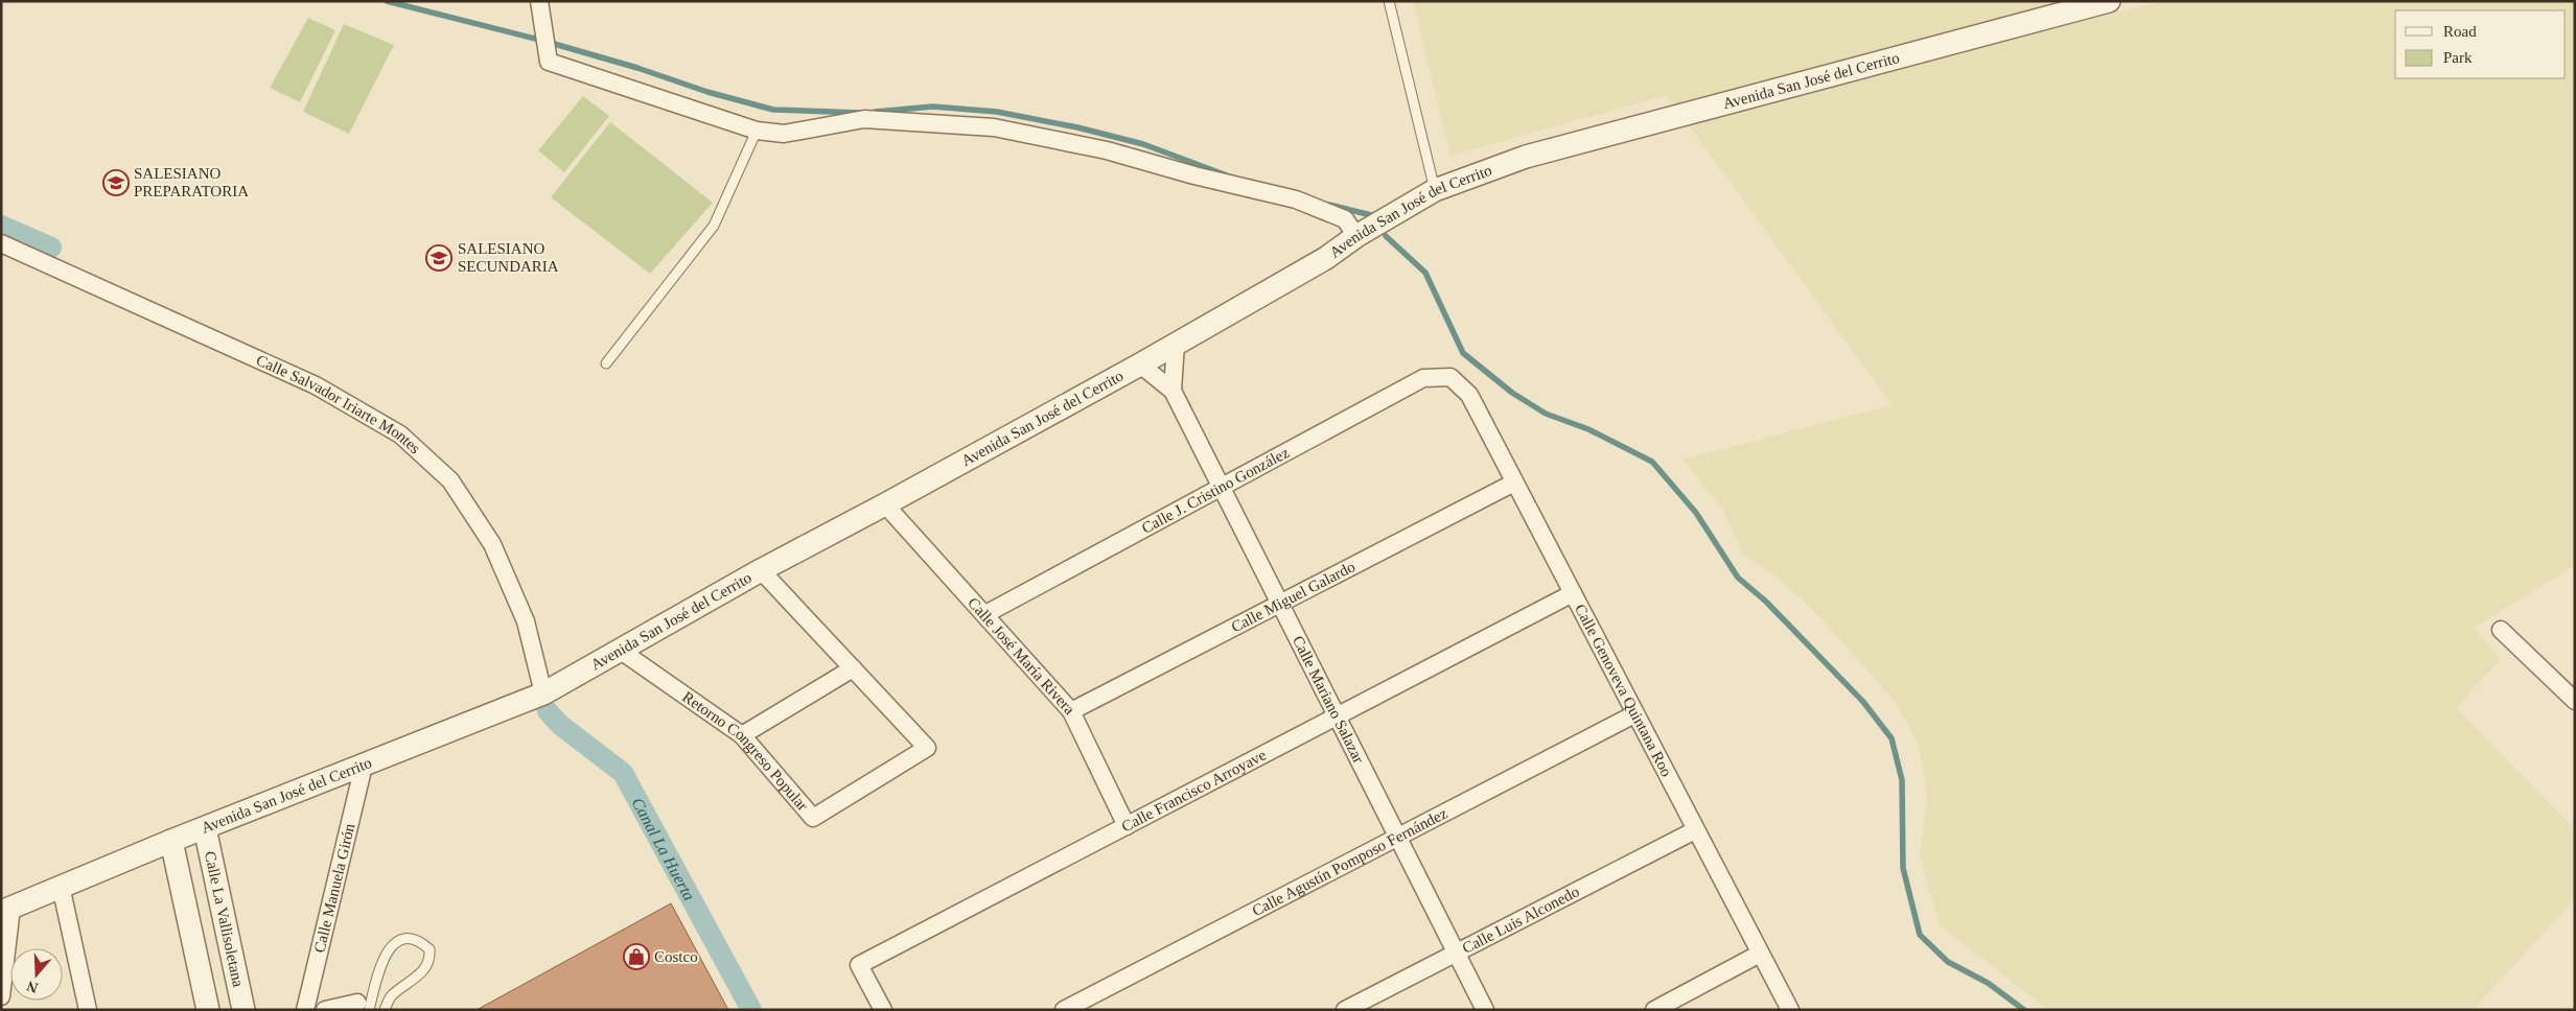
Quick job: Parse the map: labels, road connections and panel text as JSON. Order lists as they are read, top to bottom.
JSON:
{
  "streets": {
    "street": [
      "Avenida San José del Cerrito",
      "Calle Salvador Iriarte Montes",
      "Calle J. Cristino González",
      "Calle Miguel Galardo",
      "Calle José María Rivera",
      "Calle Genoveva Quintana Roo",
      "Calle Mariano Salazar",
      "Retorno Congreso Popular",
      "Calle Francisco Arroyave",
      "Calle Agustín Pomposo Fernández",
      "Calle Manuela Girón",
      "Calle La Vallisoletana",
      "Calle Luis Alconedo"
    ]
  },
  "crossings": [
    ["Avenida San José del Cerrito", "Calle Salvador Iriarte Montes"],
    ["Avenida San José del Cerrito", "Calle José María Rivera"],
    ["Avenida San José del Cerrito", "Calle Mariano Salazar"],
    ["Avenida San José del Cerrito", "Retorno Congreso Popular"],
    ["Avenida San José del Cerrito", "Calle Manuela Girón"],
    ["Avenida San José del Cerrito", "Calle La Vallisoletana"],
    ["Calle J. Cristino González", "Calle José María Rivera"],
    ["Calle J. Cristino González", "Calle Genoveva Quintana Roo"],
    ["Calle J. Cristino González", "Calle Mariano Salazar"],
    ["Calle Miguel Galardo", "Calle José María Rivera"],
    ["Calle Miguel Galardo", "Calle Genoveva Quintana Roo"],
    ["Calle Miguel Galardo", "Calle Mariano Salazar"],
    ["Calle José María Rivera", "Calle Francisco Arroyave"],
    ["Calle Genoveva Quintana Roo", "Calle Francisco Arroyave"],
    ["Calle Genoveva Quintana Roo", "Calle Agustín Pomposo Fernández"],
    ["Calle Genoveva Quintana Roo", "Calle Luis Alconedo"],
    ["Calle Mariano Salazar", "Calle Francisco Arroyave"],
    ["Calle Mariano Salazar", "Calle Agustín Pomposo Fernández"],
    ["Calle Mariano Salazar", "Calle Luis Alconedo"]
  ],
  "water": ["Canal La Huerta"],
  "places": {
    "school or university": ["SALESIANO PREPARATORIA", "SALESIANO SECUNDARIA"],
    "shop": ["Costco"]
  },
  "legend": ["Road", "Park"],
  "north": "bottom"
}
